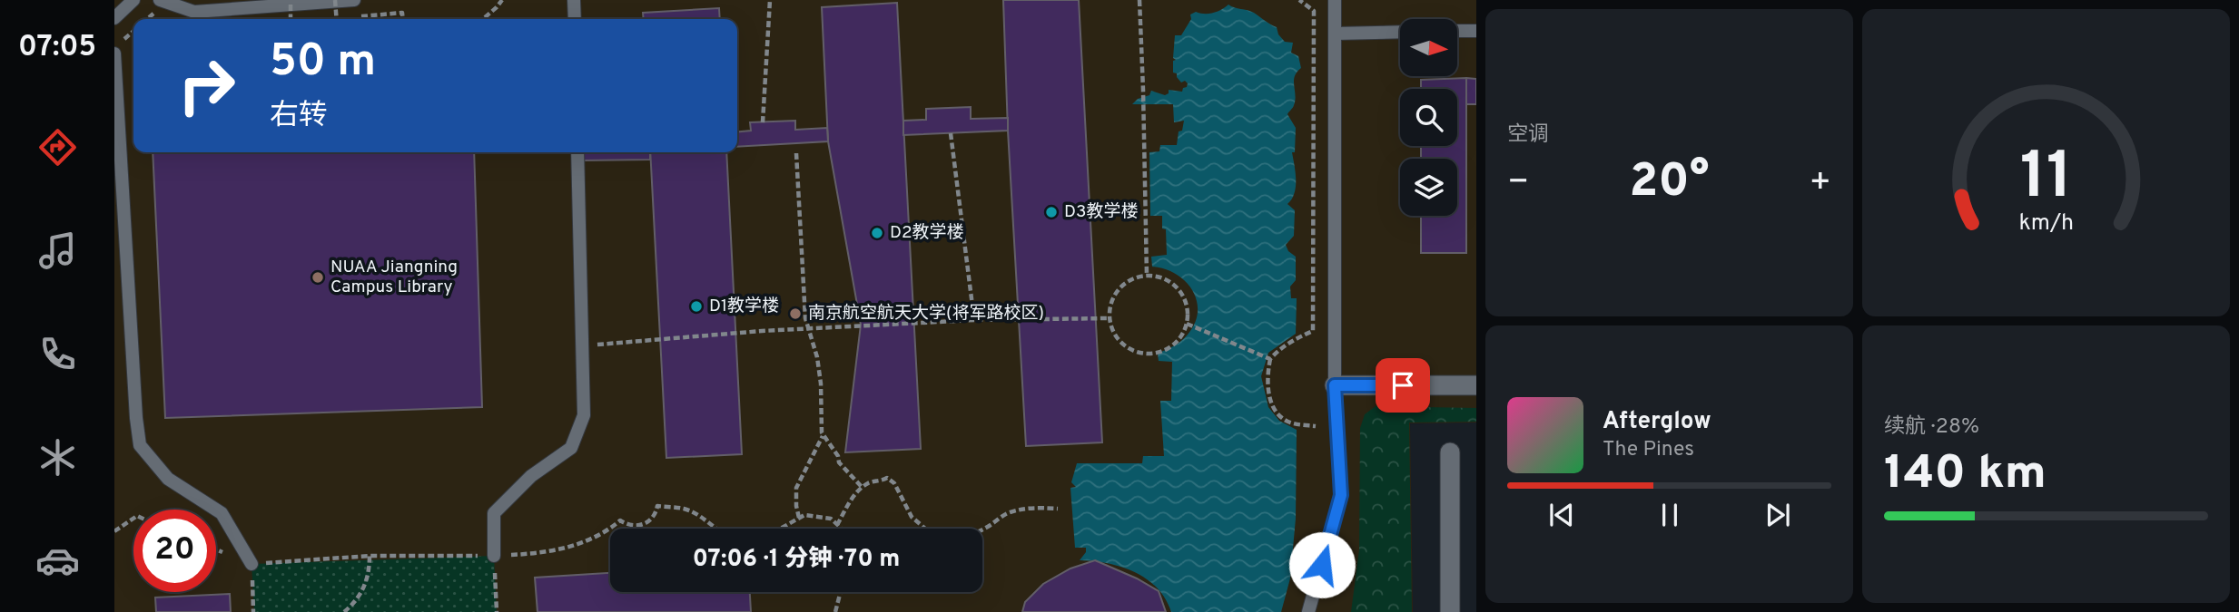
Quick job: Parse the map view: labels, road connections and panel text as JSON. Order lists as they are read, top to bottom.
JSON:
{
  "places": [
    "D3教学楼",
    "D2教学楼",
    "NUAA Jiangning Campus Library",
    "D1教学楼",
    "南京航空航天大学(将军路校区)"
  ],
  "north": "right",
  "page": {
    "tabs": "07:05",
    "tile": [
      "空调",
      ["续航 · 28%", "140 km"]
    ],
    "turn": ["50 m", "右转"],
    "heat": ["−", "20°", "+"],
    "song": ["Afterglow", "The Pines"],
    "limit": "20",
    "trip": "07:06 · 1 分钟 · 70 m",
    "gauge": ["11", "km/h"]
  }
}
